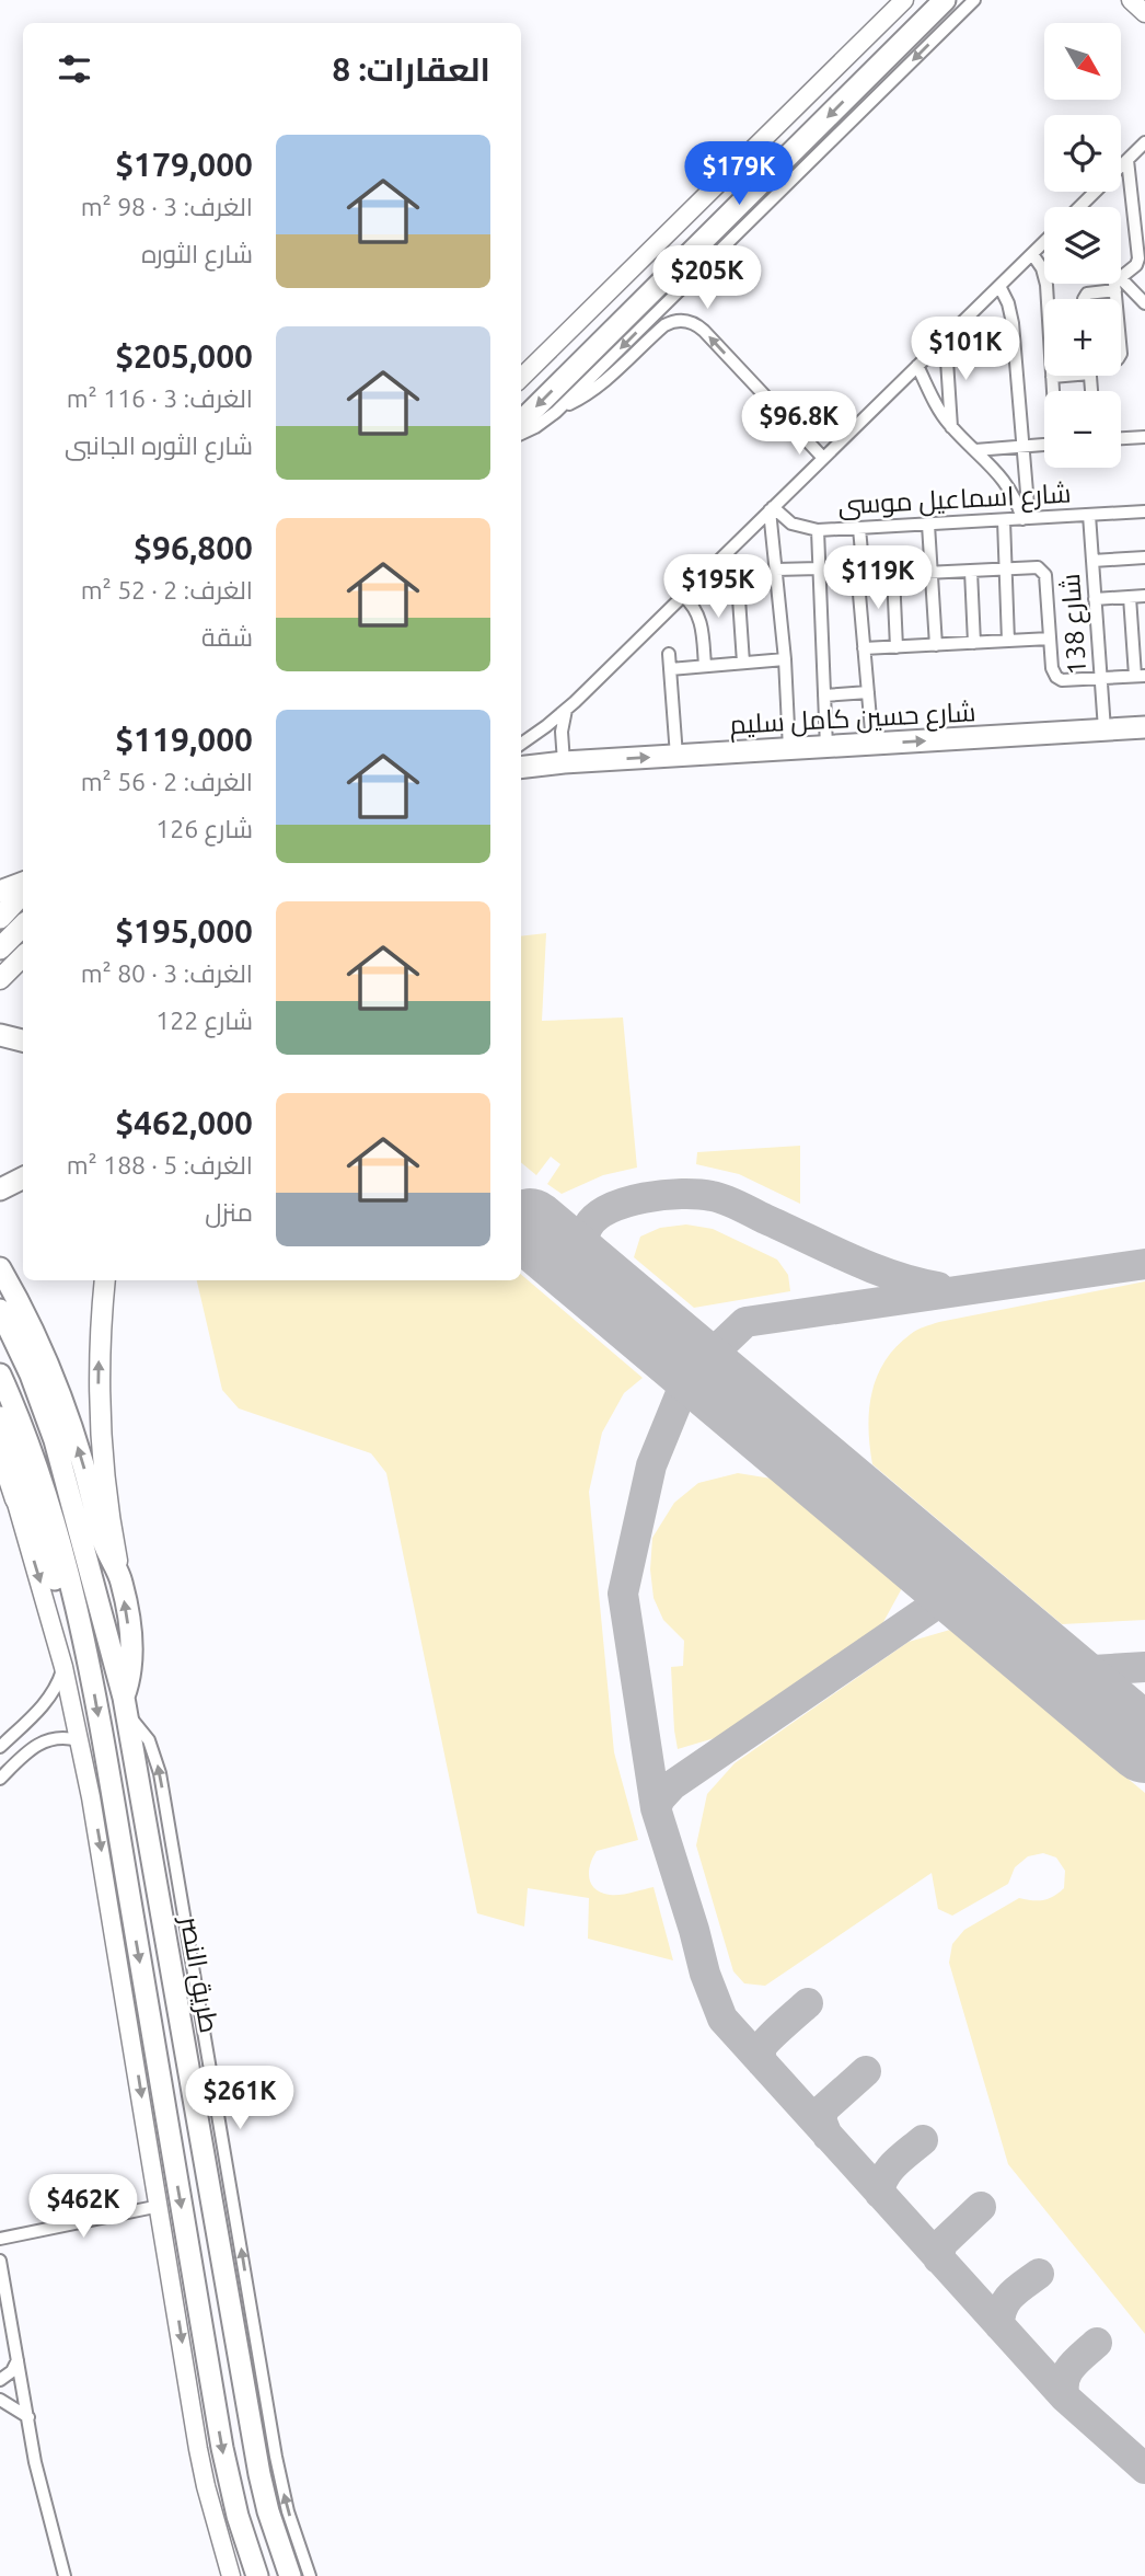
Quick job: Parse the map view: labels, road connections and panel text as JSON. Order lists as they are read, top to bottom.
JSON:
{
  "streets": {
    "highway": ["شارع حسين كامل سليم", "طريق النصر"],
    "street": ["شارع اسماعيل موسى", "شارع 138"]
  },
  "crossings": [
    ["شارع اسماعيل موسى", "شارع 138"],
    ["شارع 138", "شارع حسين كامل سليم"]
  ],
  "one_way": ["شارع حسين كامل سليم"],
  "north": "bottom right",
  "page": {
    "map_buttons": ["+", "−"],
    "heading": "العقارات: 8",
    "list": [
      {
        "name": "$179,000",
        "note": "الغرف: 3 · 98 m² · شارع الثوره"
      },
      {
        "name": "$205,000",
        "note": "الغرف: 3 · 116 m² · شارع الثوره الجانبى"
      },
      {
        "name": "$96,800",
        "note": "الغرف: 2 · 52 m² · شقة"
      },
      {
        "name": "$119,000",
        "note": "الغرف: 2 · 56 m² · شارع 126"
      },
      {
        "name": "$195,000",
        "note": "الغرف: 3 · 80 m² · شارع 122"
      },
      {
        "name": "$462,000",
        "note": "الغرف: 5 · 188 m² · منزل"
      }
    ],
    "price": [
      "$179K",
      "$205K",
      "$101K",
      "$96.8K",
      "$119K",
      "$195K",
      "$261K",
      "$462K"
    ]
  }
}
